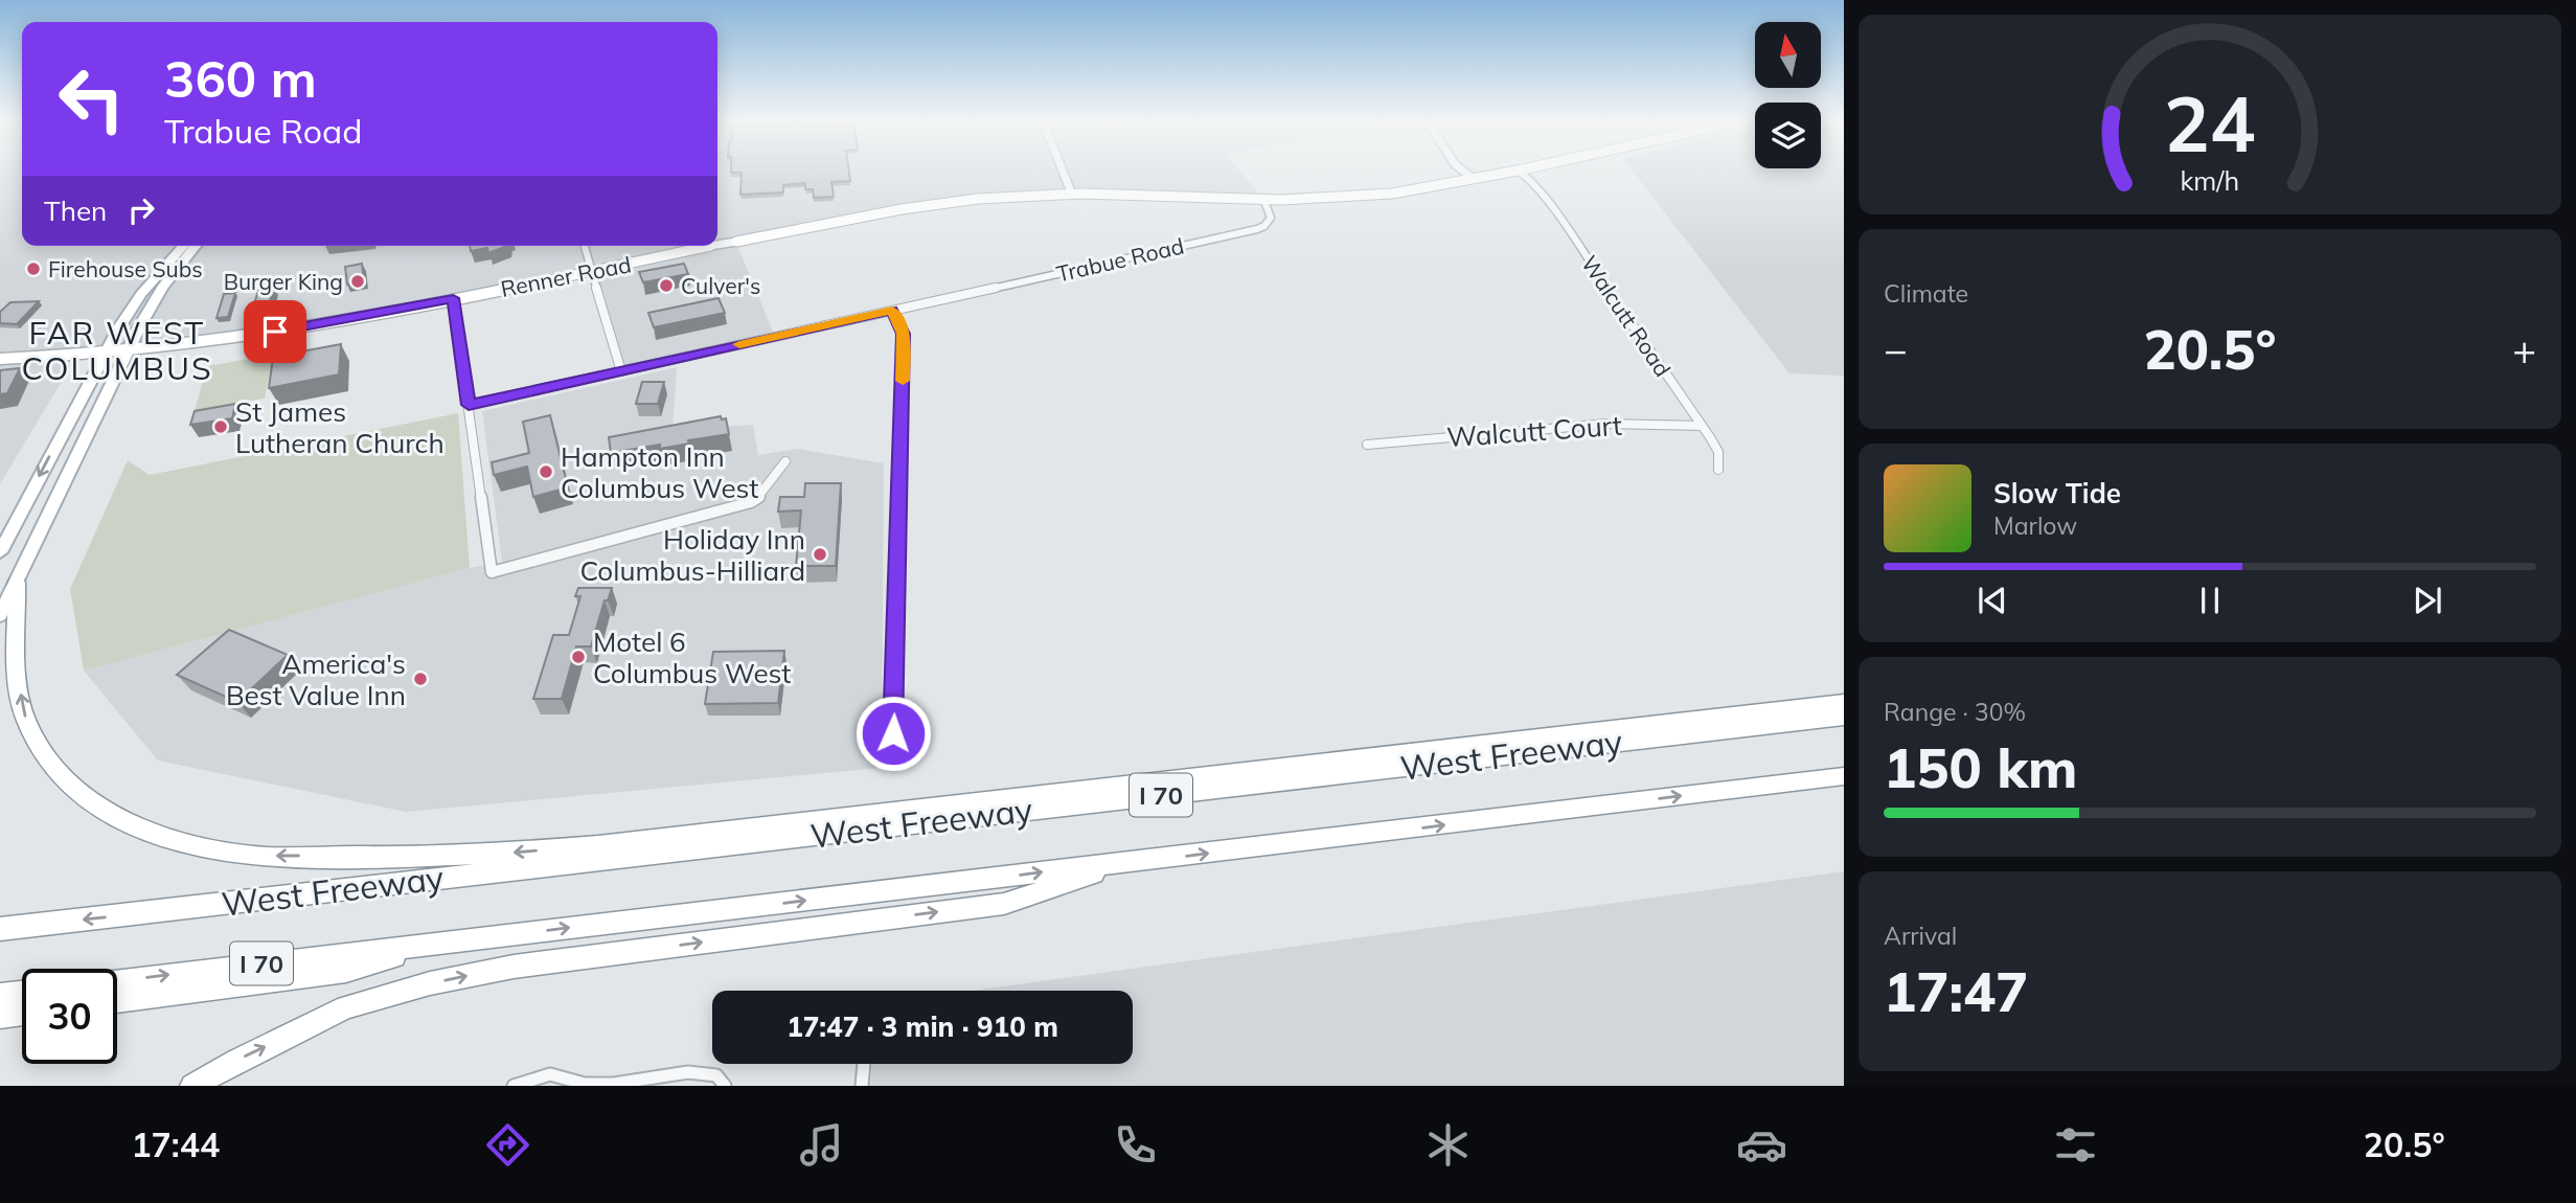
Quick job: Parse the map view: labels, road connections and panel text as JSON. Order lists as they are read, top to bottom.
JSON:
{
  "streets": {
    "highway": ["West Freeway", "I 70"],
    "main road": ["Renner Road"],
    "street": ["Trabue Road", "Walcutt Road", "Walcutt Court"]
  },
  "crossings": [
    ["Trabue Road", "Renner Road"],
    ["Walcutt Road", "Walcutt Court"]
  ],
  "districts": ["FAR WEST COLUMBUS"],
  "places": [
    "Firehouse Subs",
    "Burger King",
    "Culver's",
    "St James Lutheran Church",
    "Hampton Inn Columbus West",
    "Holiday Inn Columbus-Hilliard",
    "Motel 6 Columbus West",
    "America's Best Value Inn"
  ],
  "north": "top",
  "page": {
    "turn": ["360 m", "Trabue Road"],
    "then": "Then",
    "tile": [
      "Climate",
      ["Range · 30%", "150 km"],
      ["Arrival", "17:47"]
    ],
    "heat": ["−", "20.5°", "+"],
    "song": ["Slow Tide", "Marlow"],
    "limit": "30",
    "trip": "17:47 · 3 min · 910 m",
    "tabs": ["17:44", "20.5°"],
    "gauge": ["24", "km/h"]
  }
}
